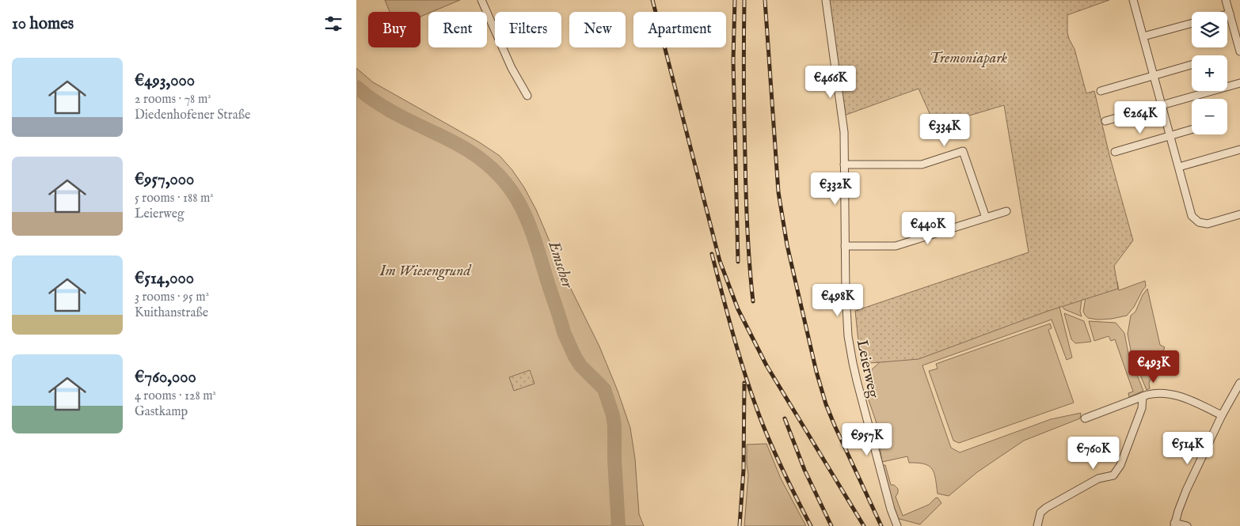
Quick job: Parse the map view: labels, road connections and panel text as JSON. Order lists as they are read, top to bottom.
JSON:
{
  "streets": {
    "street": ["Leierweg"]
  },
  "water": ["Emscher"],
  "parks": ["Tremoniapark", "Im Wiesengrund"],
  "page": {
    "heading": "10 homes",
    "map_buttons": ["+", "−"],
    "chip": [
      "Buy",
      "Rent",
      "Filters",
      "New",
      "Apartment"
    ],
    "list": [
      {
        "name": "€493,000",
        "note": "2 rooms · 78 m² · Diedenhofener Straße"
      },
      {
        "name": "€957,000",
        "note": "5 rooms · 188 m² · Leierweg"
      },
      {
        "name": "€514,000",
        "note": "3 rooms · 95 m² · Kuithanstraße"
      },
      {
        "name": "€760,000",
        "note": "4 rooms · 128 m² · Gastkamp"
      }
    ],
    "price": [
      "€466K",
      "€264K",
      "€334K",
      "€332K",
      "€440K",
      "€498K",
      "€493K",
      "€957K",
      "€514K",
      "€760K"
    ]
  }
}
